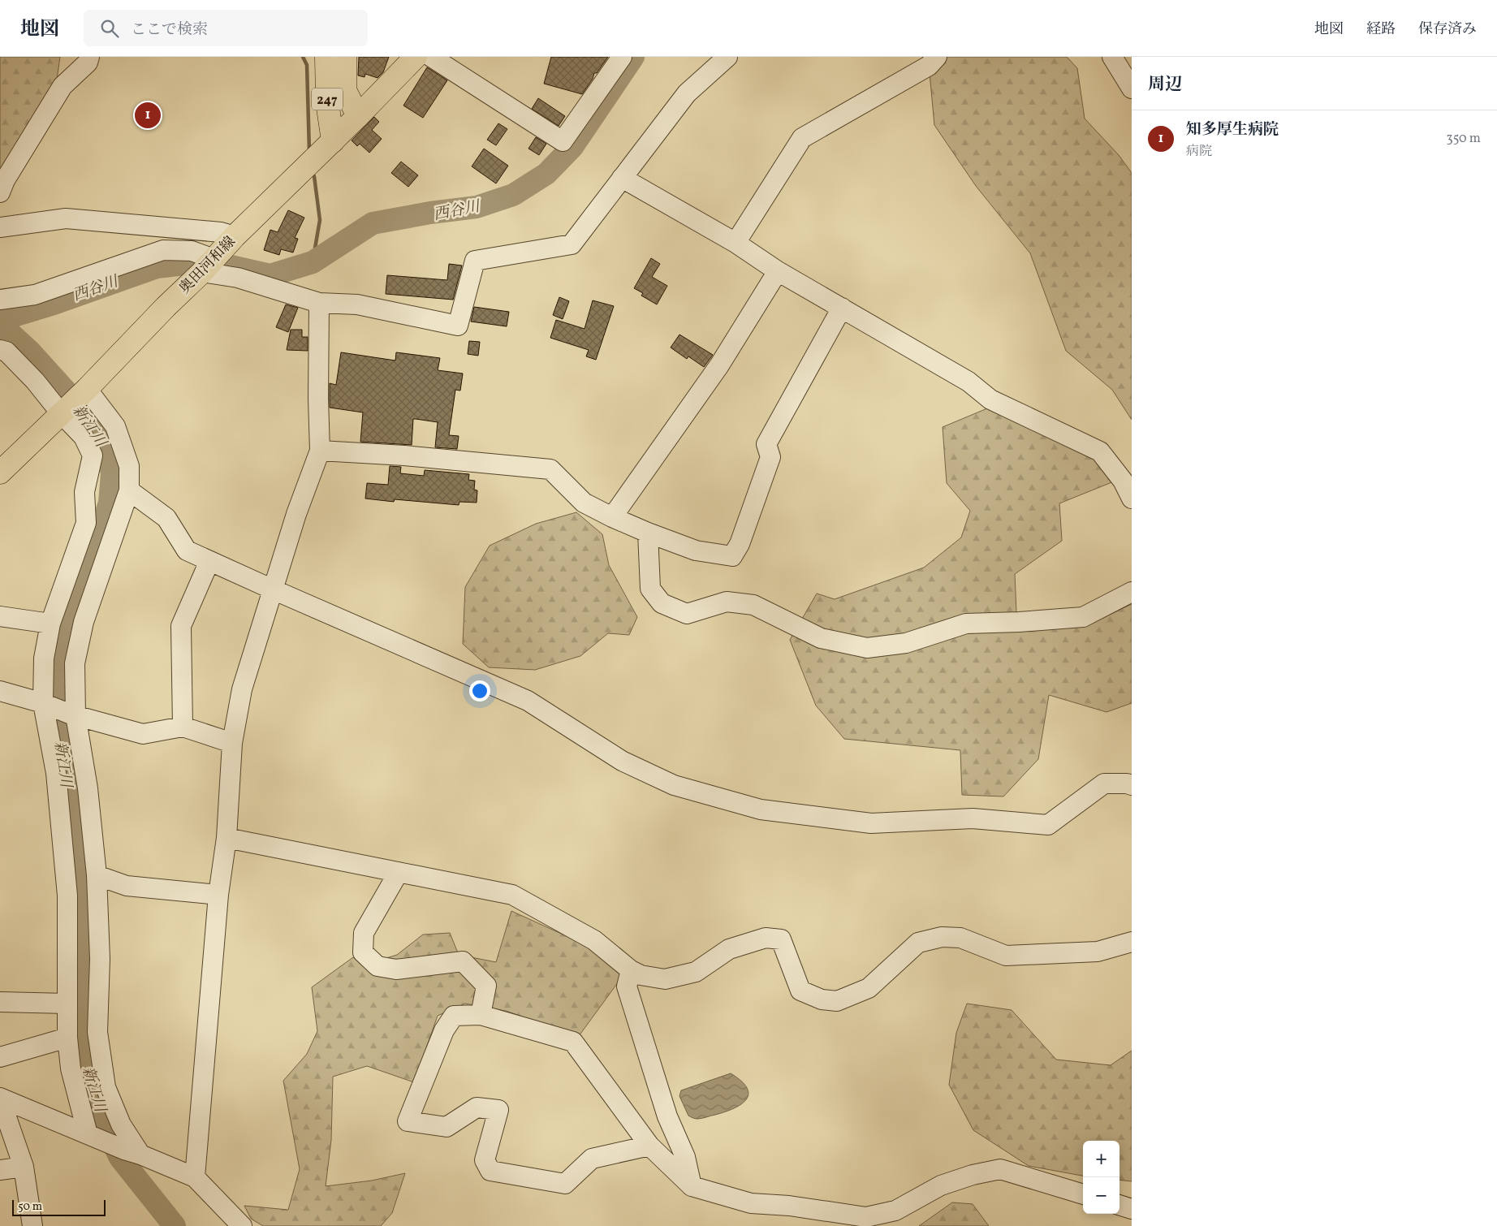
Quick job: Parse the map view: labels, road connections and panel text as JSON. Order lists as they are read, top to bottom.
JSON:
{
  "streets": {
    "main road": ["247", "奥田河和線"]
  },
  "crossings": [
    ["247", "奥田河和線"]
  ],
  "water": ["西谷川", "新江川"],
  "scale_bar": "50 m",
  "page": {
    "header": "地図",
    "search": "ここで検索",
    "nav": ["地図", "経路", "保存済み"],
    "heading": "周辺",
    "pins": "1",
    "list": [
      {
        "mark": "1",
        "name": "知多厚生病院",
        "note": "病院",
        "value": "350 m"
      }
    ],
    "map_buttons": ["+", "−"],
    "scale": "50 m"
  }
}
